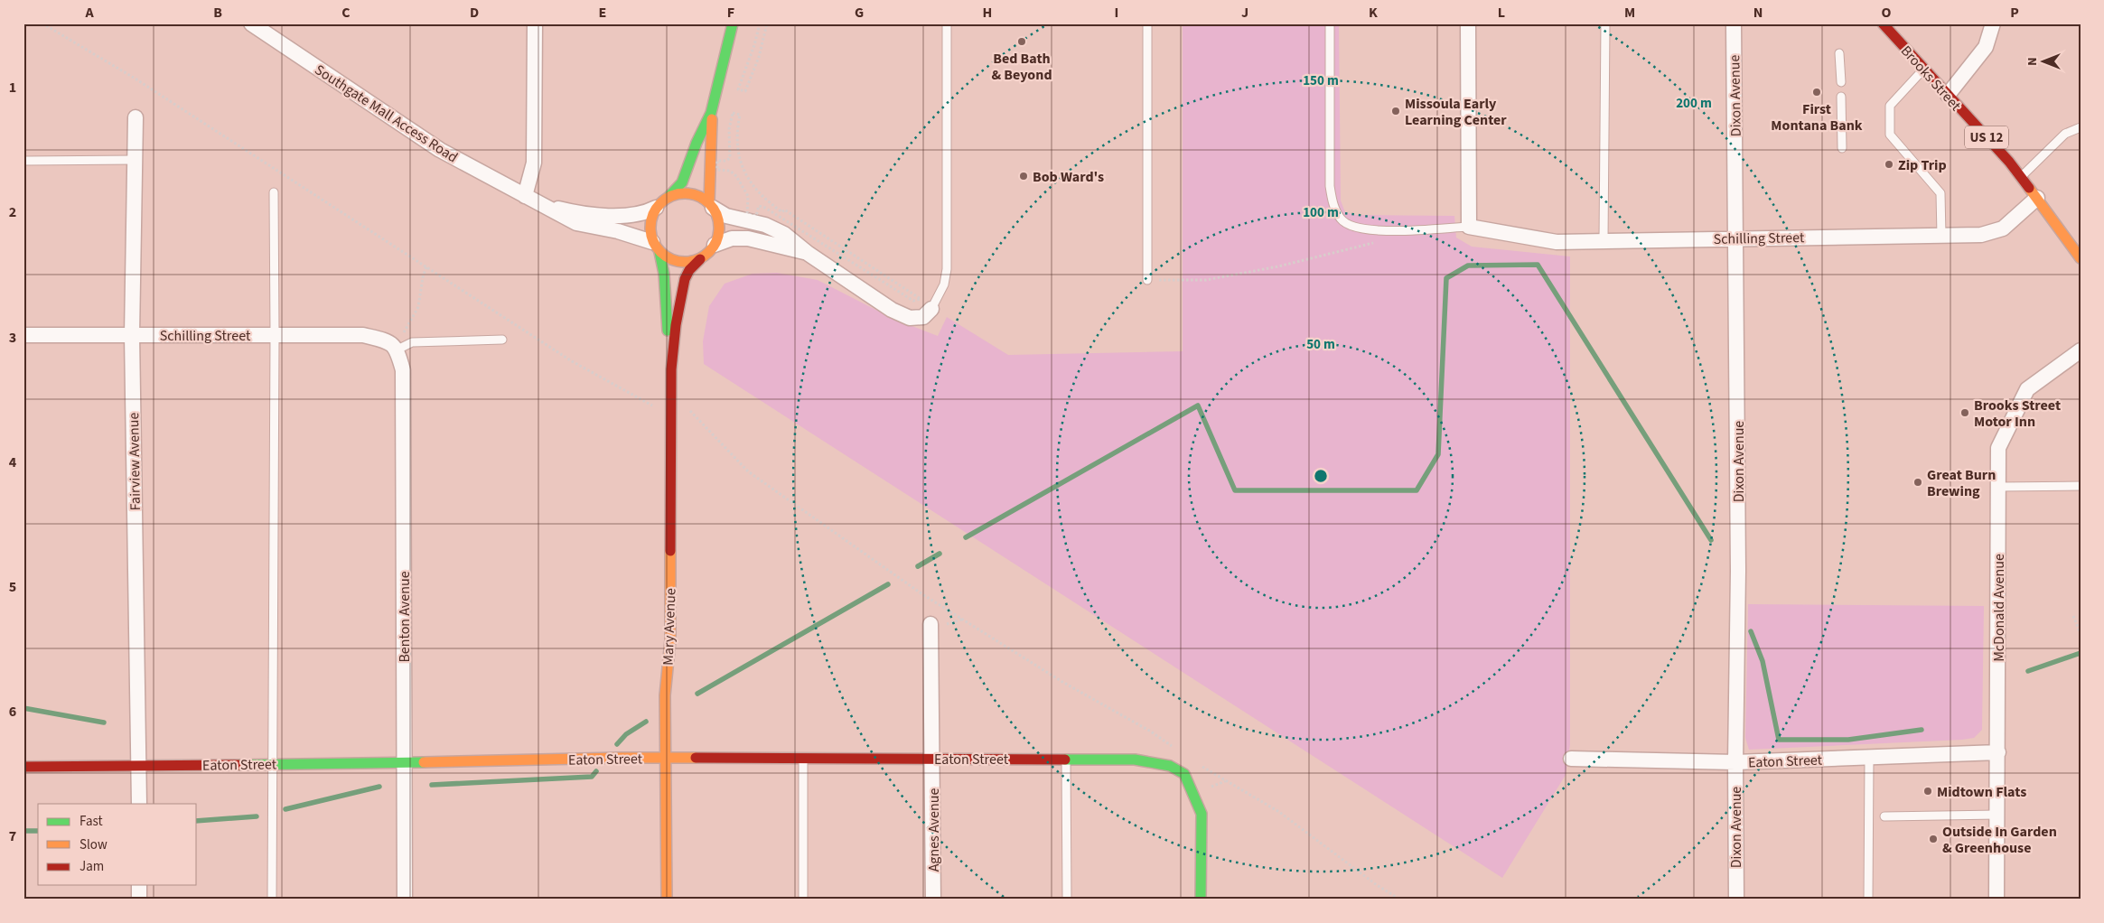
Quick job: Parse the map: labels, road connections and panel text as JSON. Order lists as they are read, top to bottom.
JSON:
{
  "streets": {
    "main road": [
      "Brooks Street",
      "US 12",
      "Mary Avenue",
      "Eaton Street"
    ],
    "street": [
      "Dixon Avenue",
      "Southgate Mall Access Road",
      "Schilling Street",
      "Fairview Avenue",
      "McDonald Avenue",
      "Benton Avenue",
      "Agnes Avenue"
    ]
  },
  "crossings": [
    ["Brooks Street", "Schilling Street"],
    ["Dixon Avenue", "Schilling Street"],
    ["Dixon Avenue", "Eaton Street"],
    ["Southgate Mall Access Road", "Mary Avenue"],
    ["Schilling Street", "Fairview Avenue"],
    ["Schilling Street", "Benton Avenue"],
    ["Fairview Avenue", "Eaton Street"],
    ["McDonald Avenue", "Eaton Street"],
    ["Benton Avenue", "Eaton Street"],
    ["Mary Avenue", "Eaton Street"],
    ["Eaton Street", "Agnes Avenue"]
  ],
  "places": [
    "Bed Bath & Beyond",
    "First Montana Bank",
    "Missoula Early Learning Center",
    "Zip Trip",
    "Bob Ward's",
    "Brooks Street Motor Inn",
    "Great Burn Brewing",
    "Midtown Flats",
    "Outside In Garden & Greenhouse"
  ],
  "legend": ["Fast", "Slow", "Jam"],
  "north": "left",
  "grid": {
    "columns": [
      "A",
      "B",
      "C",
      "D",
      "E",
      "F",
      "G",
      "H",
      "I",
      "J",
      "K",
      "L",
      "M",
      "N",
      "O",
      "P"
    ],
    "rows": [
      "1",
      "2",
      "3",
      "4",
      "5",
      "6",
      "7"
    ]
  },
  "rings": [
    "150 m",
    "200 m",
    "100 m",
    "50 m"
  ]
}
